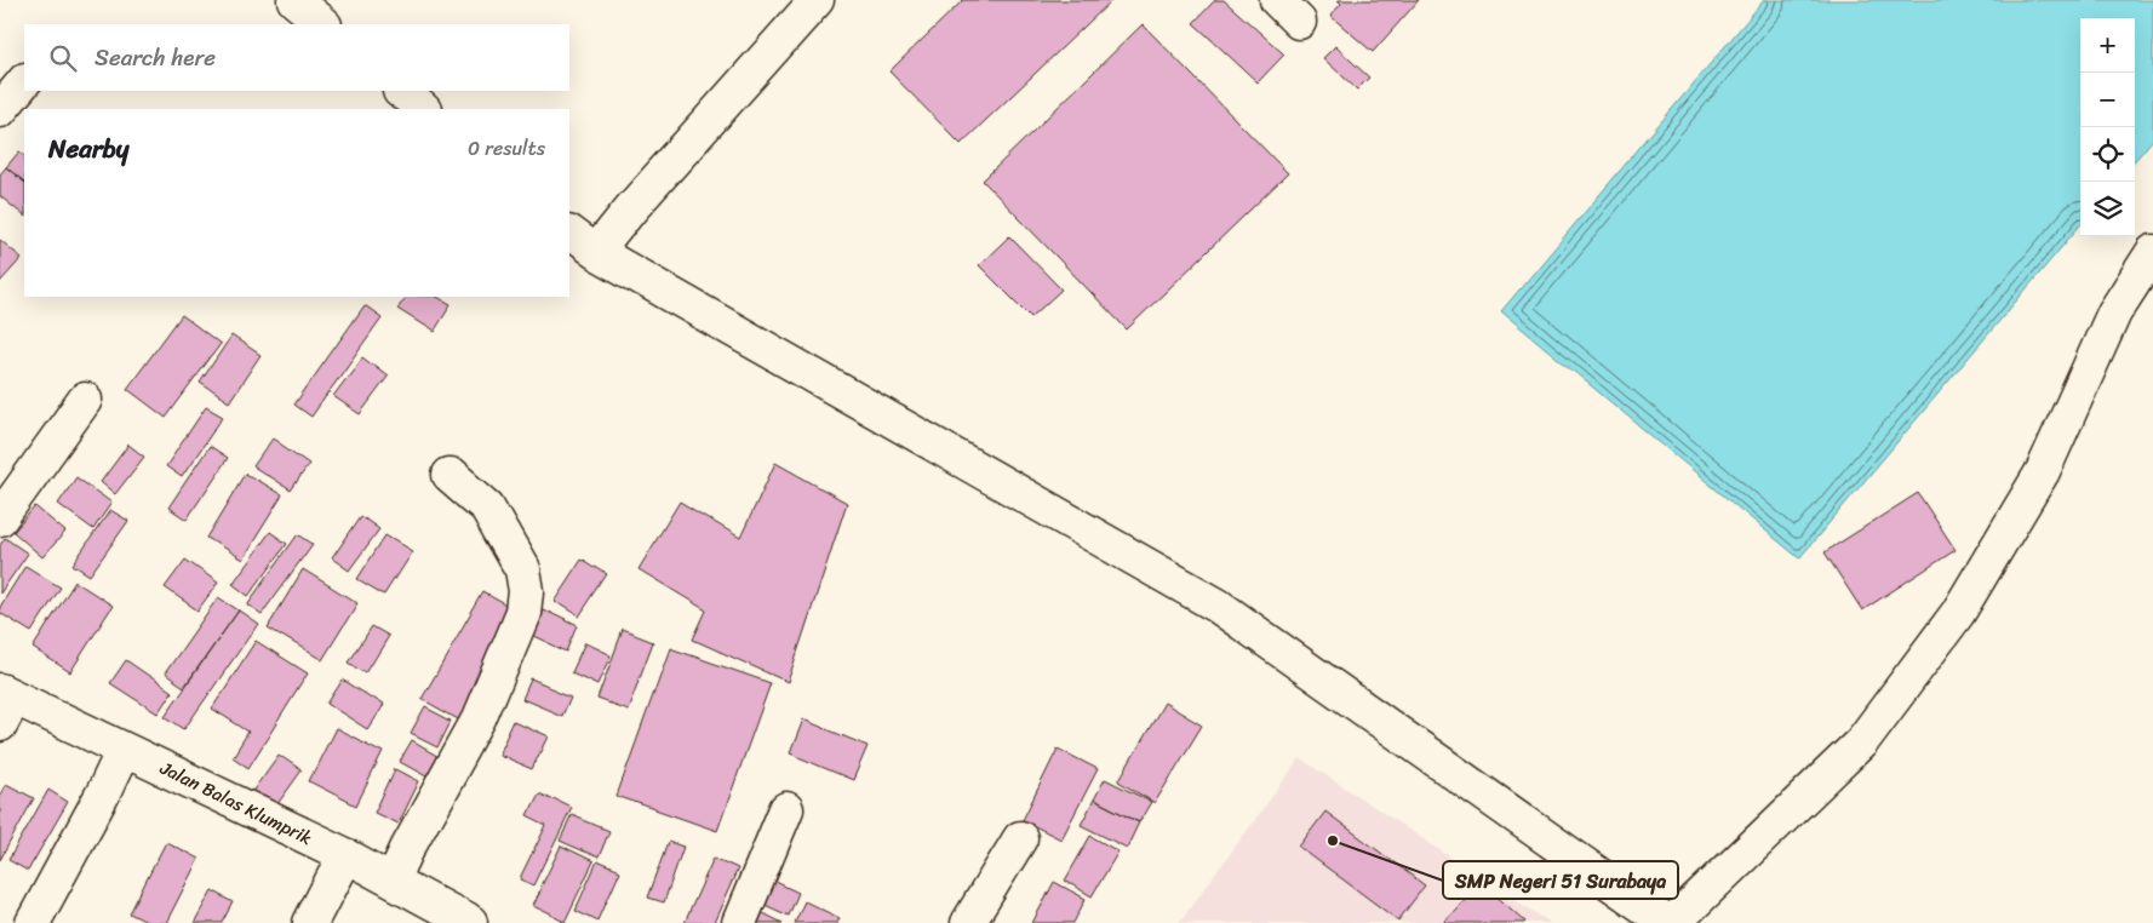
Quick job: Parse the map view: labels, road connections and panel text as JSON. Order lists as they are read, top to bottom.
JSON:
{
  "streets": {
    "street": ["Jalan Balas Klumprik"]
  },
  "places": ["SMP Negeri 51 Surabaya"],
  "page": {
    "map_buttons": ["+", "−"],
    "search": "Search here",
    "heading": ["Nearby", "0 results"]
  }
}
